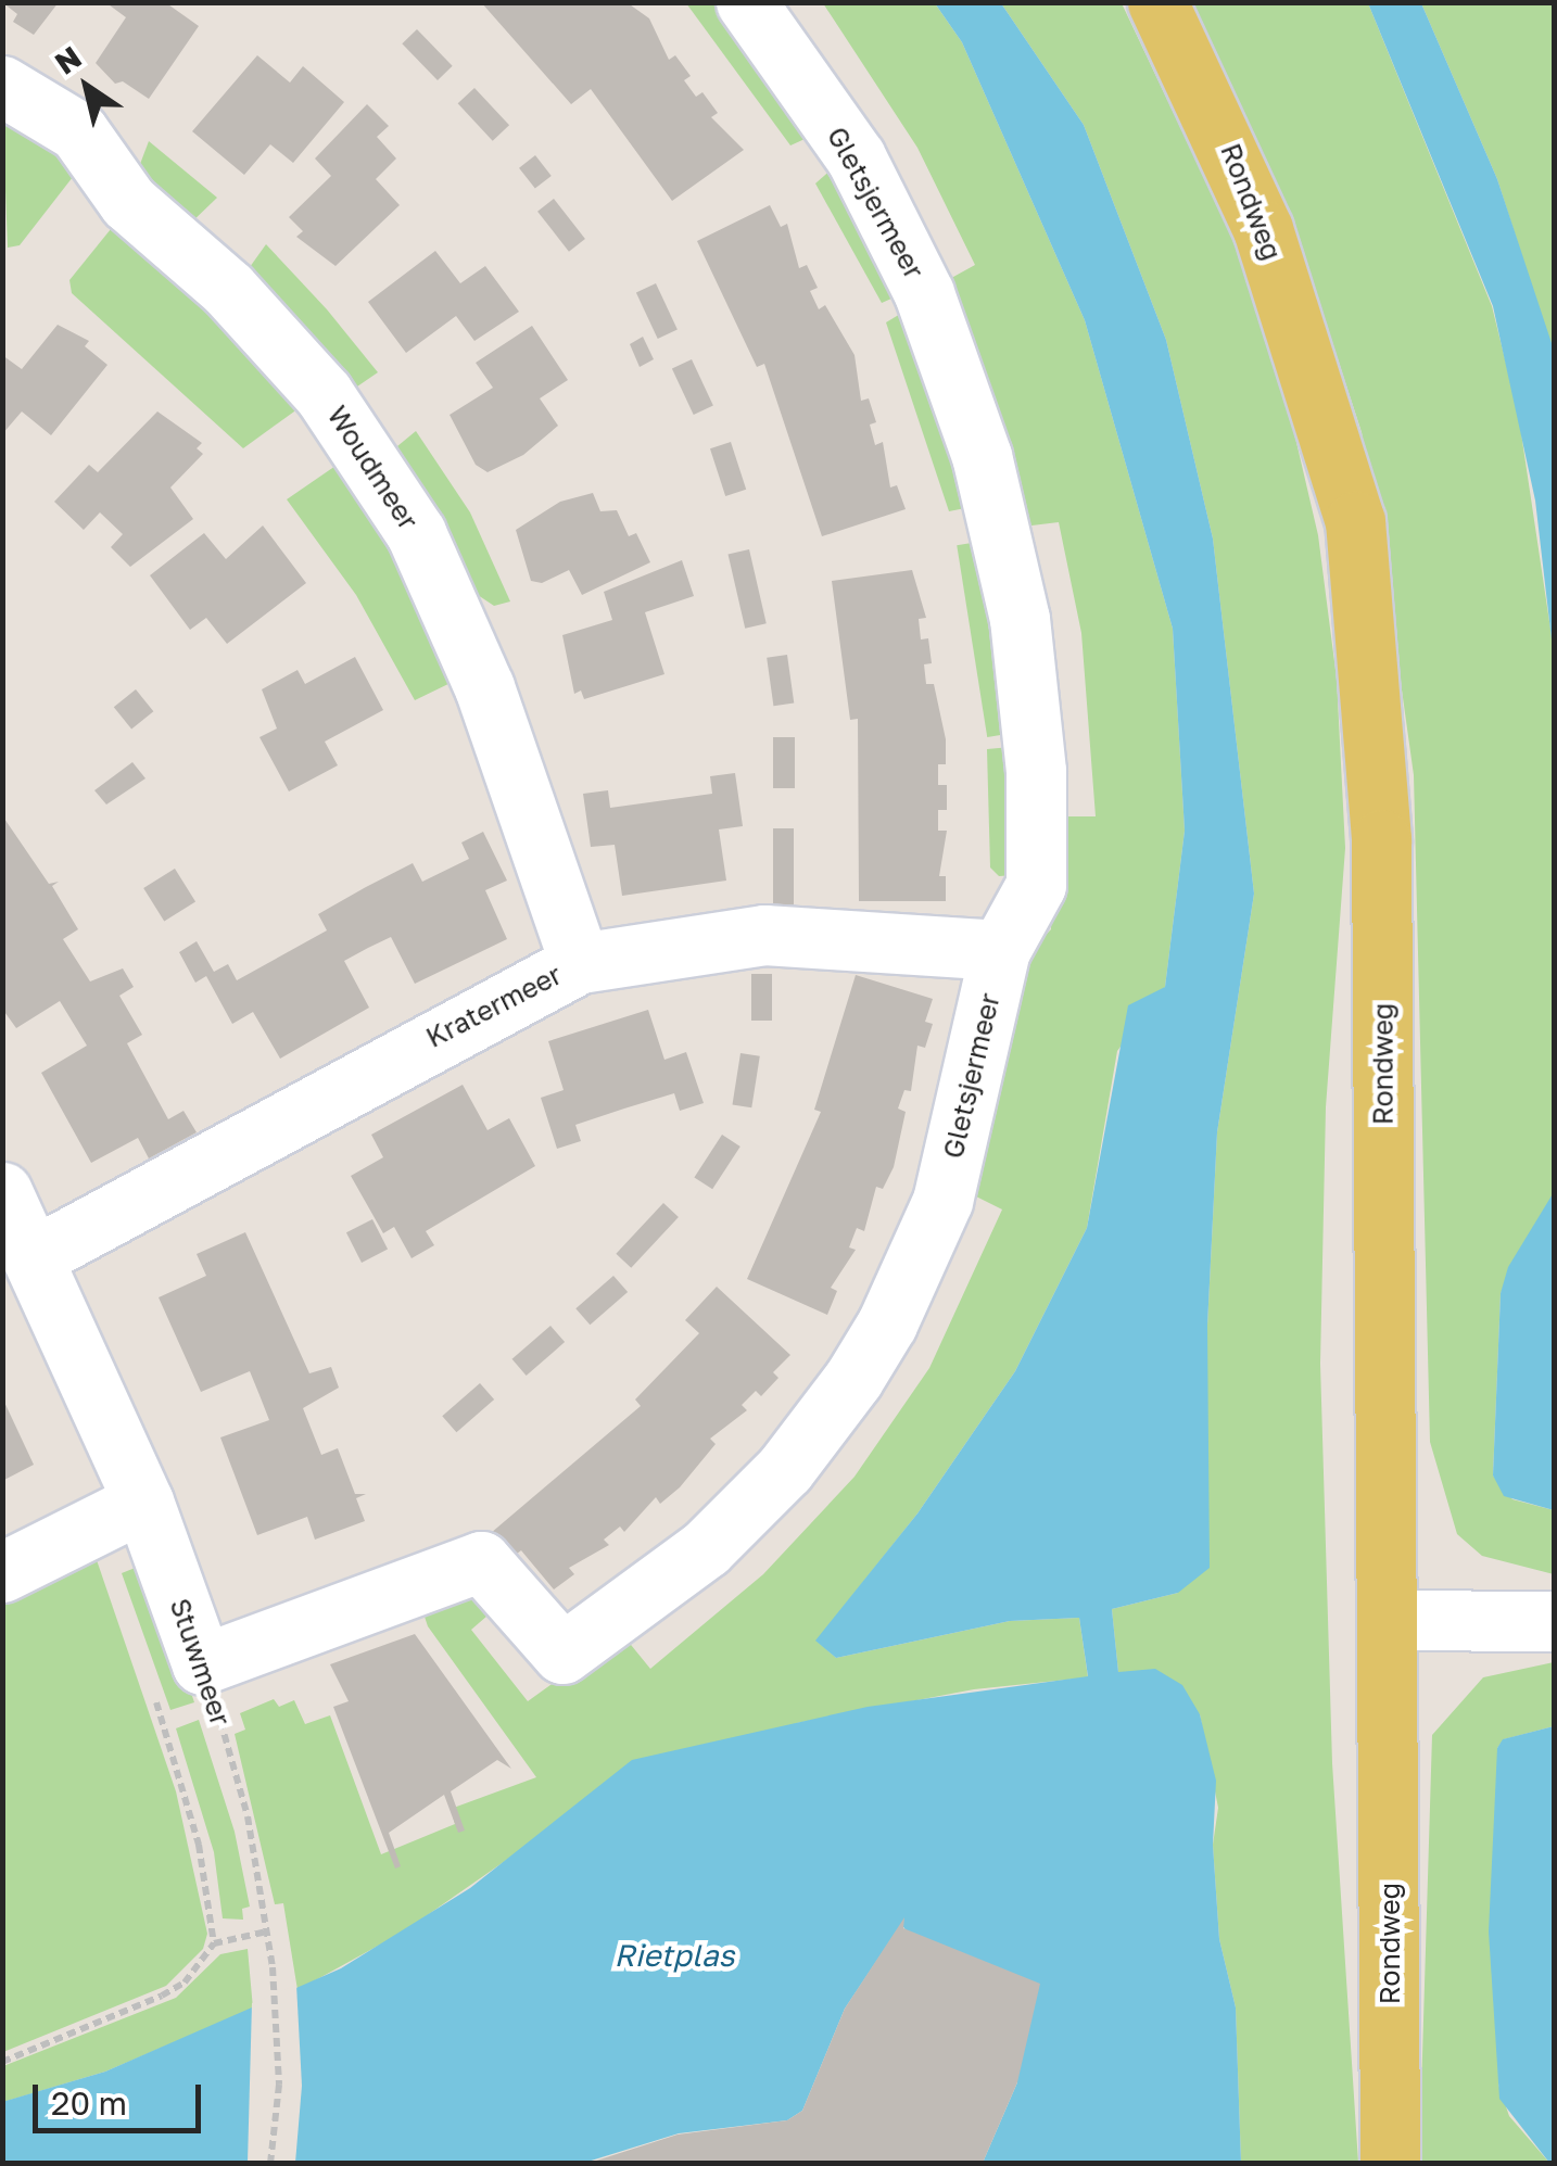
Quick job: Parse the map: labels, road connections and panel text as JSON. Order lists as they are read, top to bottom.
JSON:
{
  "streets": {
    "main road": ["Rondweg"],
    "street": [
      "Gletsjermeer",
      "Woudmeer",
      "Kratermeer",
      "Stuwmeer"
    ]
  },
  "crossings": [
    ["Gletsjermeer", "Kratermeer"],
    ["Gletsjermeer", "Stuwmeer"],
    ["Woudmeer", "Kratermeer"],
    ["Kratermeer", "Stuwmeer"]
  ],
  "water": ["Rietplas"],
  "scale_bar": "20 m",
  "north": "top left"
}
